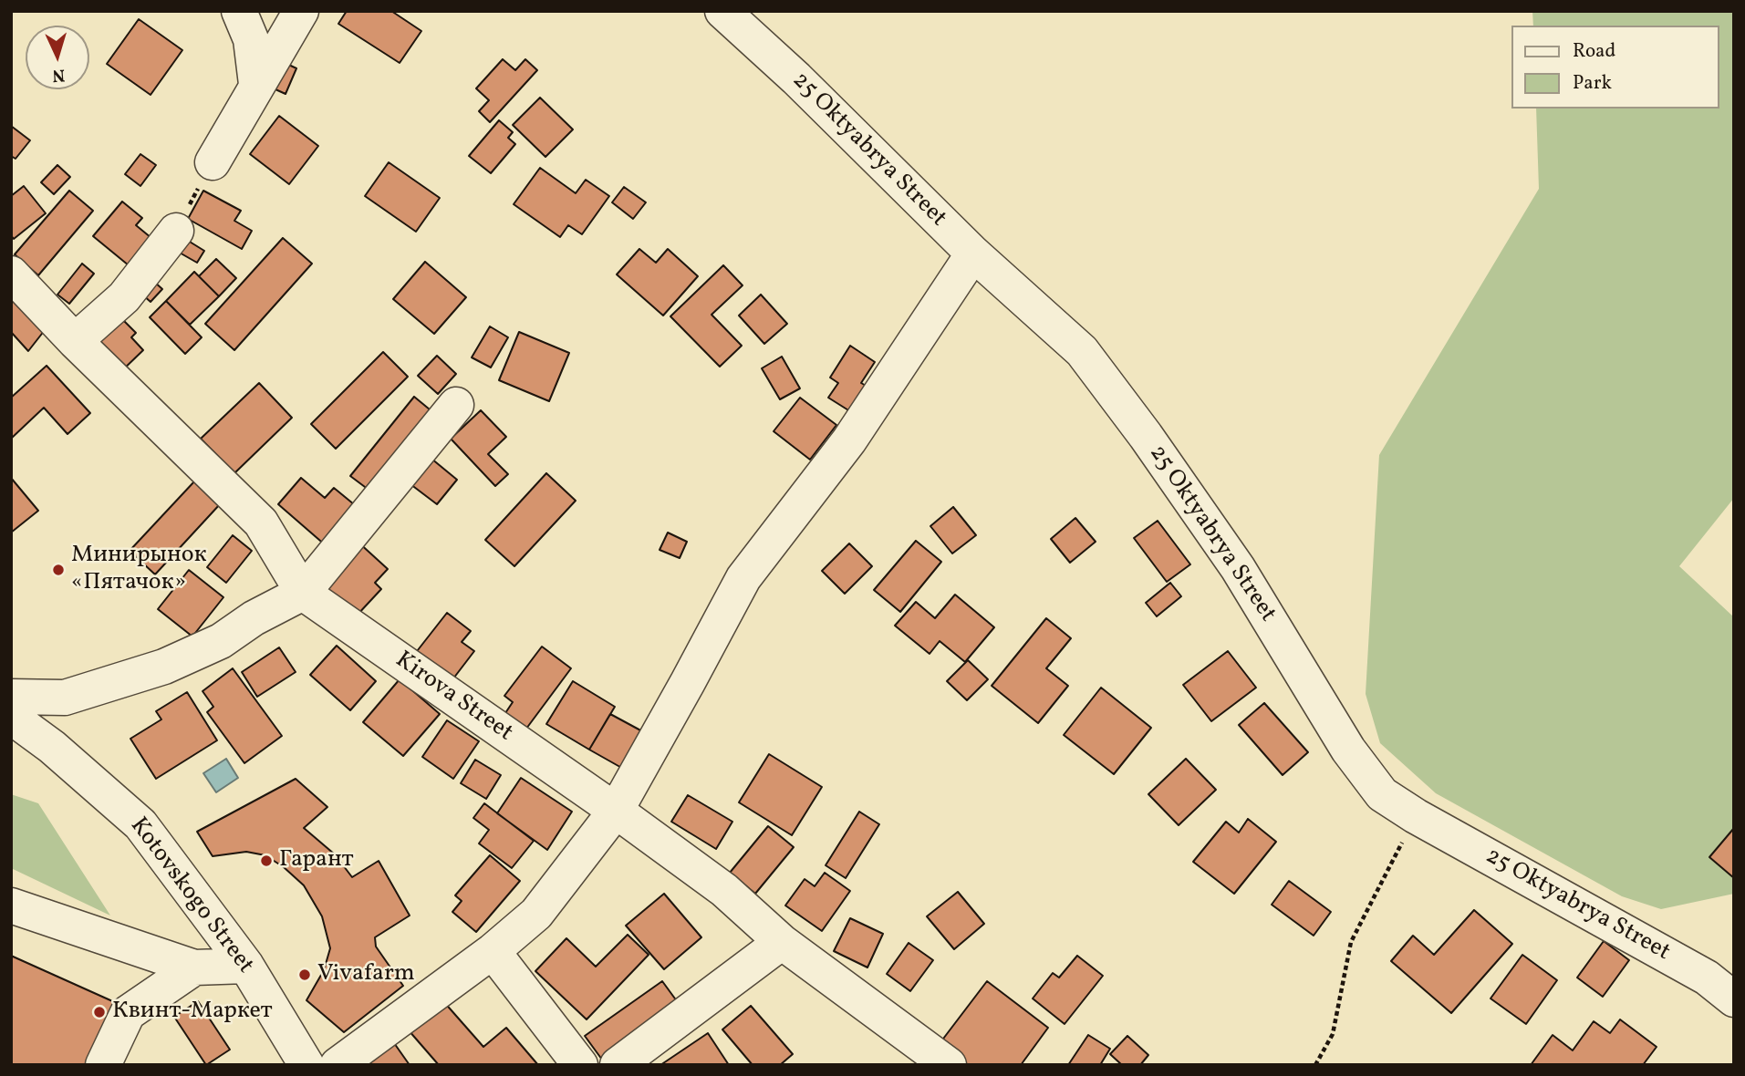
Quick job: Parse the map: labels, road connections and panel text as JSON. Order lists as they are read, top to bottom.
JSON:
{
  "streets": {
    "street": ["25 Oktyabrya Street", "Kirova Street", "Kotovskogo Street"]
  },
  "places": [
    "Минирынок «Пятачок»",
    "Гарант",
    "Vivafarm",
    "Квинт-Маркет"
  ],
  "legend": ["Road", "Park"],
  "north": "bottom"
}
